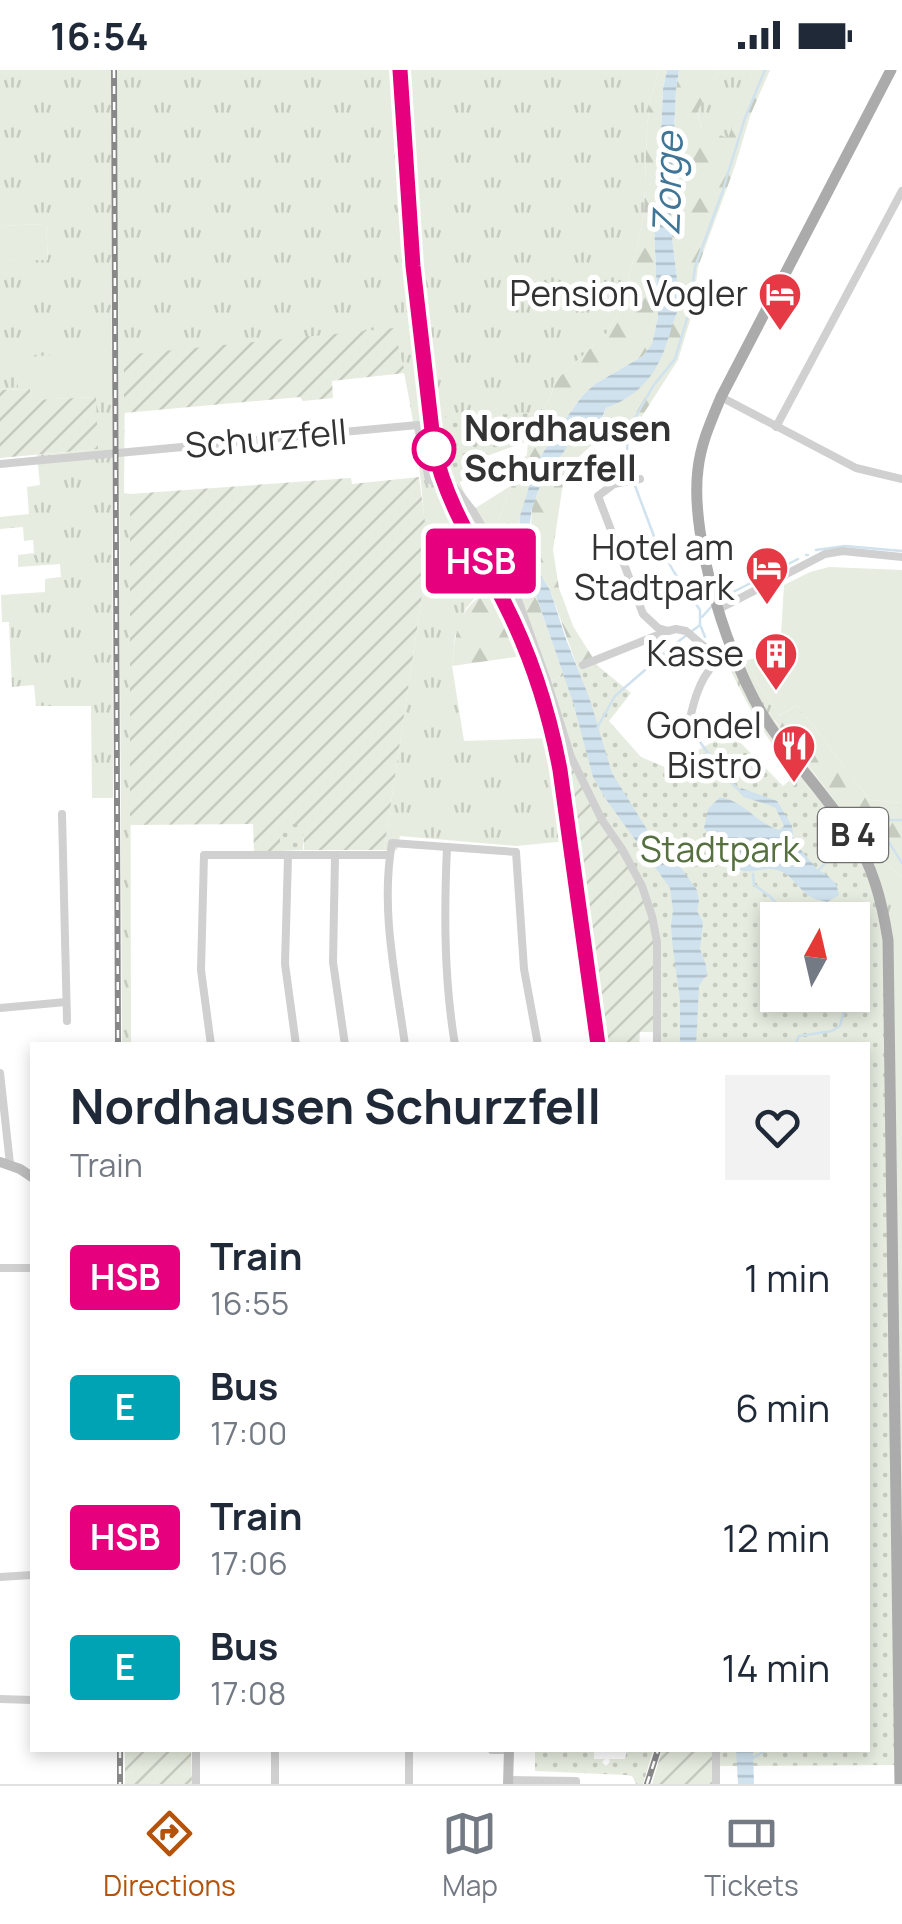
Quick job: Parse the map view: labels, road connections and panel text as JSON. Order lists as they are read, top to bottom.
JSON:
{
  "streets": {
    "main road": ["B 4"],
    "street": ["Schurzfell"]
  },
  "water": ["Zorge"],
  "parks": ["Stadtpark"],
  "places": {
    "hotel": ["Pension Vogler", "Hotel am Stadtpark"],
    "other": ["Nordhausen Schurzfell"],
    "building": ["Kasse"],
    "restaurant": ["Gondel Bistro"]
  },
  "north": "top",
  "page": {
    "status": "16:54",
    "on_map": "HSB",
    "heading": ["Nordhausen Schurzfell", "Train"],
    "list": [
      {
        "mark": "HSB",
        "name": "Train",
        "note": "16:55",
        "value": "1 min"
      },
      {
        "mark": "E",
        "name": "Bus",
        "note": "17:00",
        "value": "6 min"
      },
      {
        "mark": "HSB",
        "name": "Train",
        "note": "17:06",
        "value": "12 min"
      },
      {
        "mark": "E",
        "name": "Bus",
        "note": "17:08",
        "value": "14 min"
      }
    ],
    "tabs": ["Directions", "Map", "Tickets"]
  }
}
